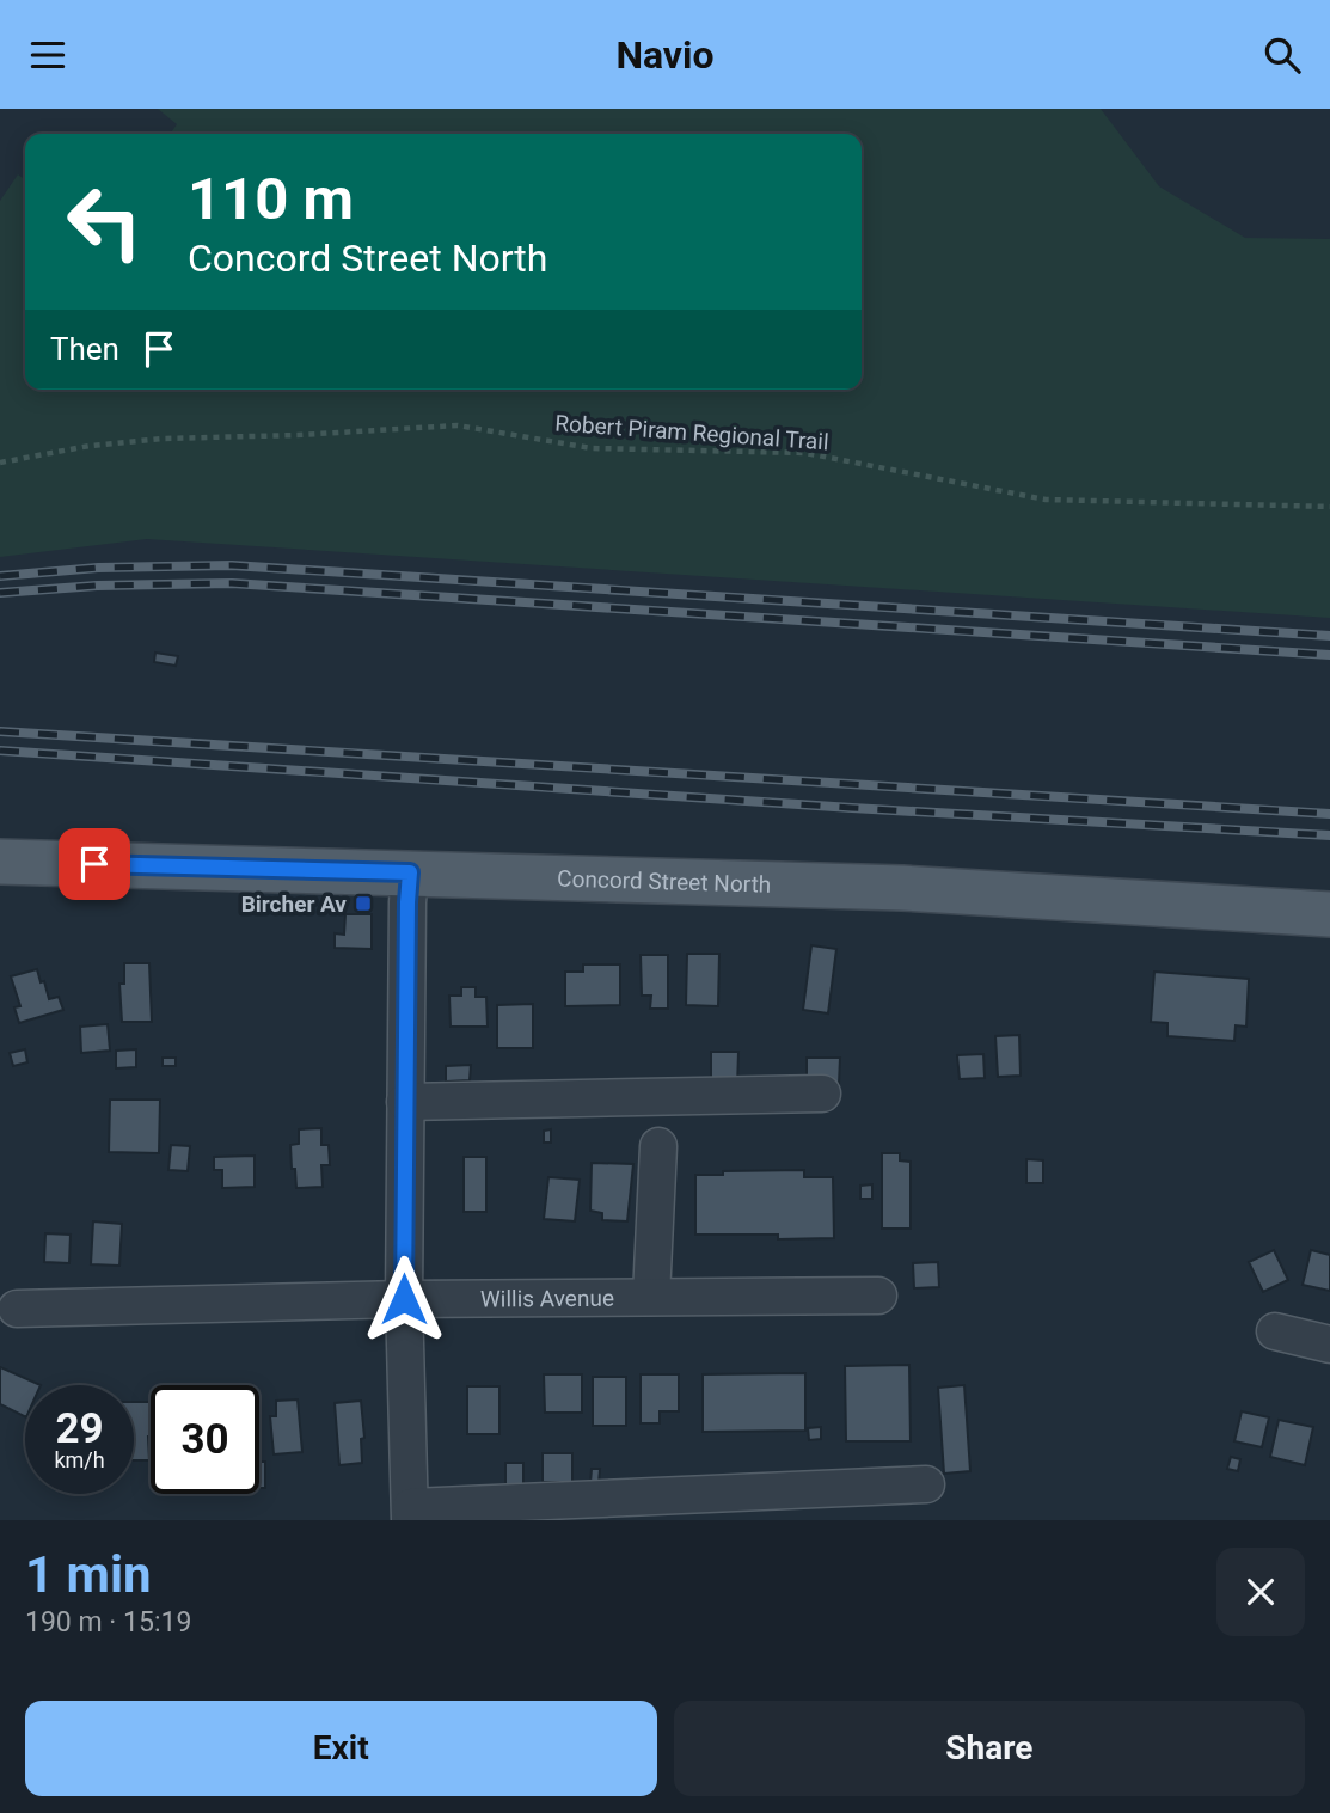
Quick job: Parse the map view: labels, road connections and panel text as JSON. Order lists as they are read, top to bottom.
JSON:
{
  "streets": {
    "main road": ["Concord Street North"],
    "street": ["Willis Avenue"],
    "path": ["Robert Piram Regional Trail"]
  },
  "places": {
    "transit": ["Bircher Av"]
  },
  "page": {
    "header": "Navio",
    "turn": ["110 m", "Concord Street North"],
    "then": "Then",
    "speed": "29 km/h",
    "limit": "30",
    "heading": ["1 min", "190 m · 15:19"],
    "buttons": ["Exit", "Share"]
  }
}
